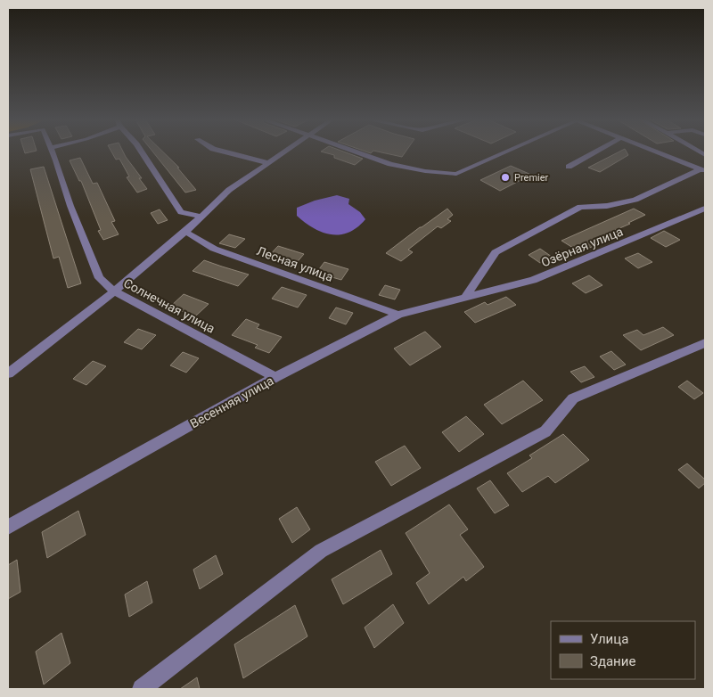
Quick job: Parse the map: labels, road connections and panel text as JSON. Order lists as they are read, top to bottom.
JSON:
{
  "streets": {
    "street": [
      "Озёрная улица",
      "Лесная улица",
      "Солнечная улица",
      "Весенняя улица"
    ]
  },
  "crossings": [
    ["Озёрная улица", "Весенняя улица"],
    ["Лесная улица", "Весенняя улица"],
    ["Солнечная улица", "Весенняя улица"]
  ],
  "places": ["Premier"],
  "legend": ["Улица", "Здание"]
}
